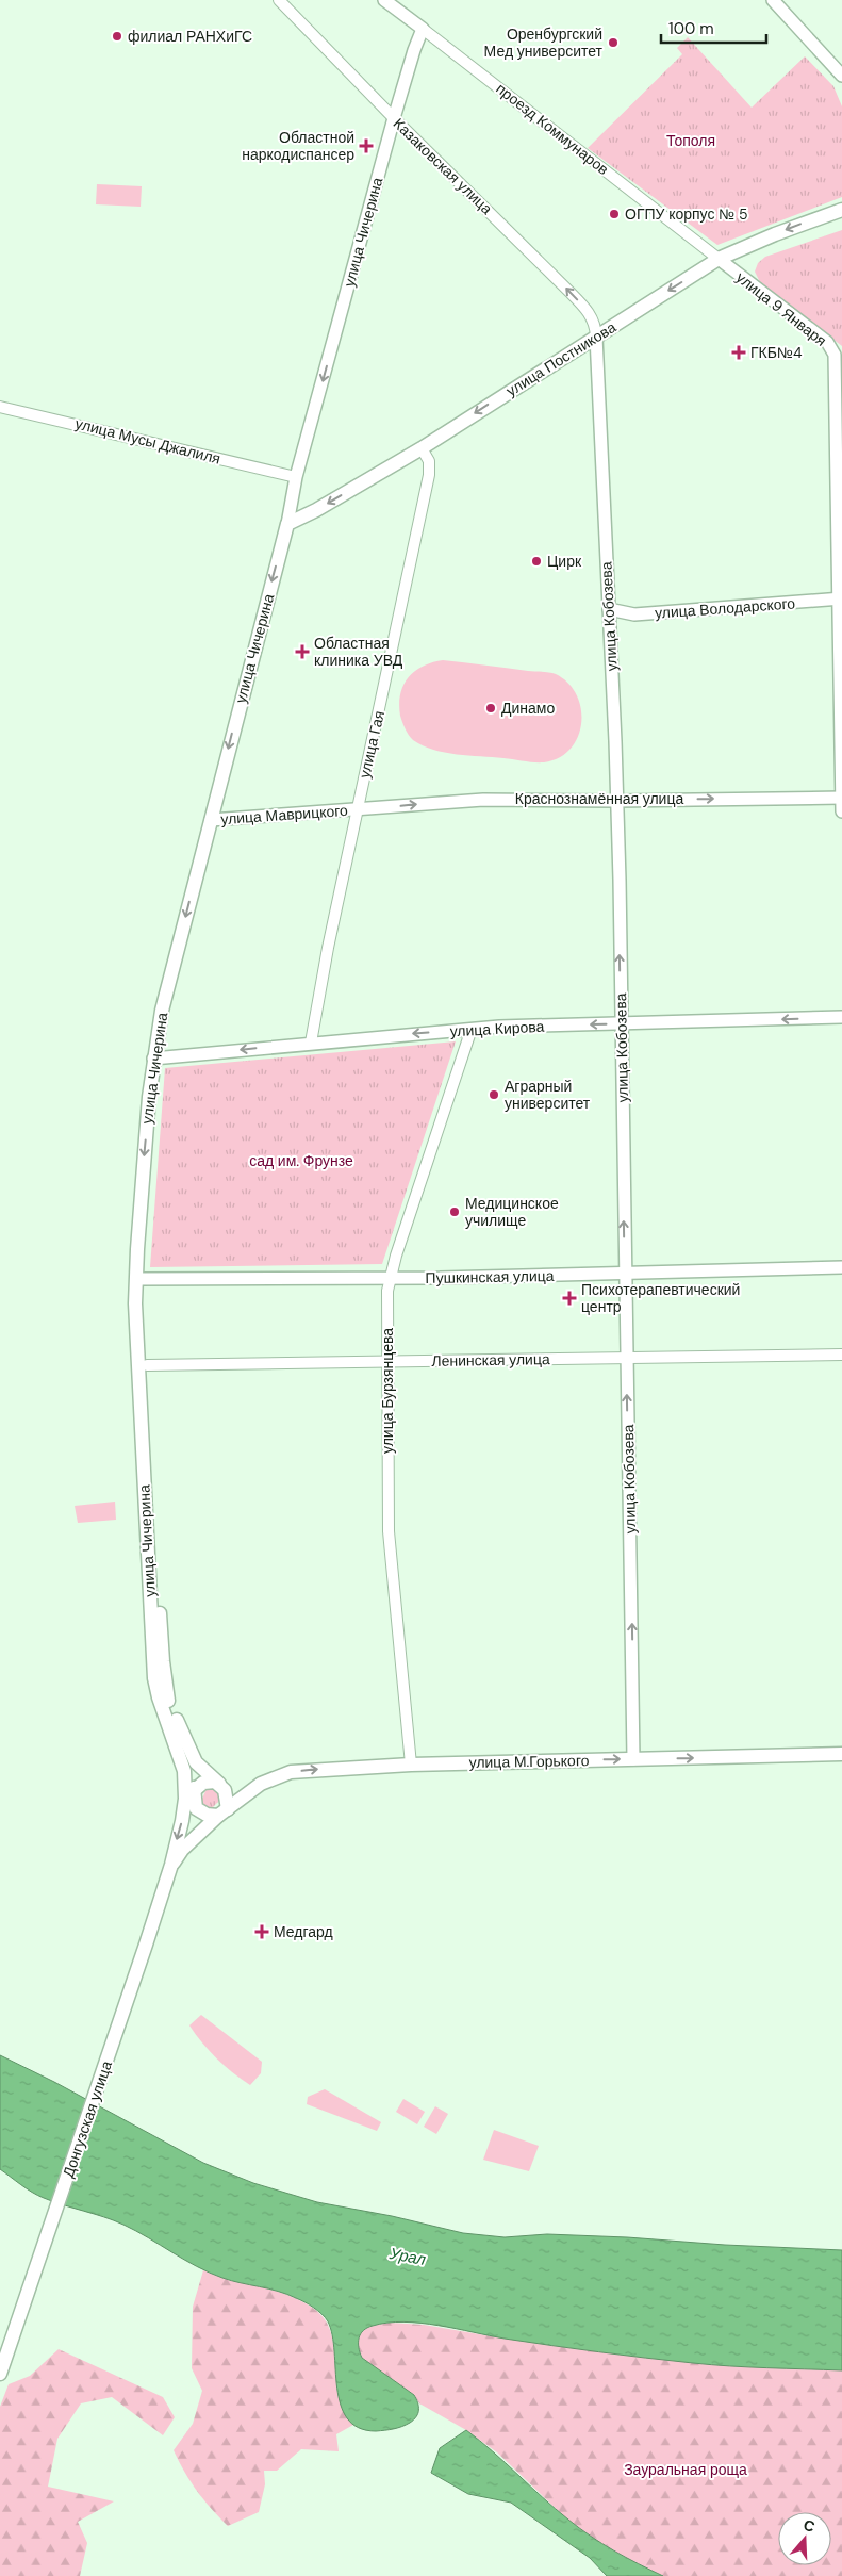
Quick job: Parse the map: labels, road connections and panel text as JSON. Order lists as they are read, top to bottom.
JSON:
{
  "streets": {
    "main road": [
      "проезд Коммунаров",
      "улица Чичерина",
      "улица 9 Января",
      "улица Постникова",
      "улица Володарского",
      "улица Кобозева",
      "Краснознамённая улица",
      "улица Маврицкого",
      "улица Кирова",
      "Пушкинская улица",
      "улица М.Горького",
      "Донгузская улица"
    ],
    "street": [
      "Казаковская улица",
      "улица Мусы Джалиля",
      "улица Гая",
      "Ленинская улица",
      "улица Бурзянцева"
    ]
  },
  "crossings": [
    ["проезд Коммунаров", "улица Чичерина"],
    ["проезд Коммунаров", "улица 9 Января"],
    ["проезд Коммунаров", "улица Постникова"],
    ["Казаковская улица", "улица Чичерина"],
    ["Казаковская улица", "улица Постникова"],
    ["Казаковская улица", "улица Кобозева"],
    ["улица Чичерина", "улица Постникова"],
    ["улица Чичерина", "улица Мусы Джалиля"],
    ["улица Чичерина", "улица Маврицкого"],
    ["улица Чичерина", "улица Кирова"],
    ["улица Чичерина", "Пушкинская улица"],
    ["улица Чичерина", "Ленинская улица"],
    ["улица Чичерина", "улица М.Горького"],
    ["улица Чичерина", "Донгузская улица"],
    ["улица 9 Января", "улица Постникова"],
    ["улица 9 Января", "улица Володарского"],
    ["улица 9 Января", "Краснознамённая улица"],
    ["улица Постникова", "улица Кобозева"],
    ["улица Постникова", "улица Гая"],
    ["улица Володарского", "улица Кобозева"],
    ["улица Кобозева", "Краснознамённая улица"],
    ["улица Кобозева", "улица Кирова"],
    ["улица Кобозева", "Пушкинская улица"],
    ["улица Кобозева", "Ленинская улица"],
    ["улица Кобозева", "улица М.Горького"],
    ["улица Гая", "Краснознамённая улица"],
    ["улица Гая", "улица Маврицкого"],
    ["улица Гая", "улица Кирова"],
    ["Краснознамённая улица", "улица Маврицкого"],
    ["улица Кирова", "улица Бурзянцева"],
    ["Пушкинская улица", "улица Бурзянцева"],
    ["Ленинская улица", "улица Бурзянцева"],
    ["улица Бурзянцева", "улица М.Горького"],
    ["улица М.Горького", "Донгузская улица"]
  ],
  "one_way": [
    "Казаковская улица",
    "улица Чичерина",
    "улица Постникова",
    "улица Кобозева",
    "Краснознамённая улица",
    "улица Кирова",
    "улица М.Горького"
  ],
  "water": ["Урал"],
  "parks": ["Тополя", "сад им. Фрунзе", "Зауральная роща"],
  "places": {
    "other": [
      "филиал РАНХиГС",
      "Оренбургский Мед университет",
      "ОГПУ корпус № 5",
      "Цирк",
      "Динамо",
      "Аграрный университет",
      "Медицинское училище"
    ],
    "health": [
      "Областной наркодиспансер",
      "ГКБ№4",
      "Областная клиника УВД",
      "Психотерапевтический центр",
      "Медгард"
    ]
  },
  "scale_bar": "100 m",
  "north": "top"
}
